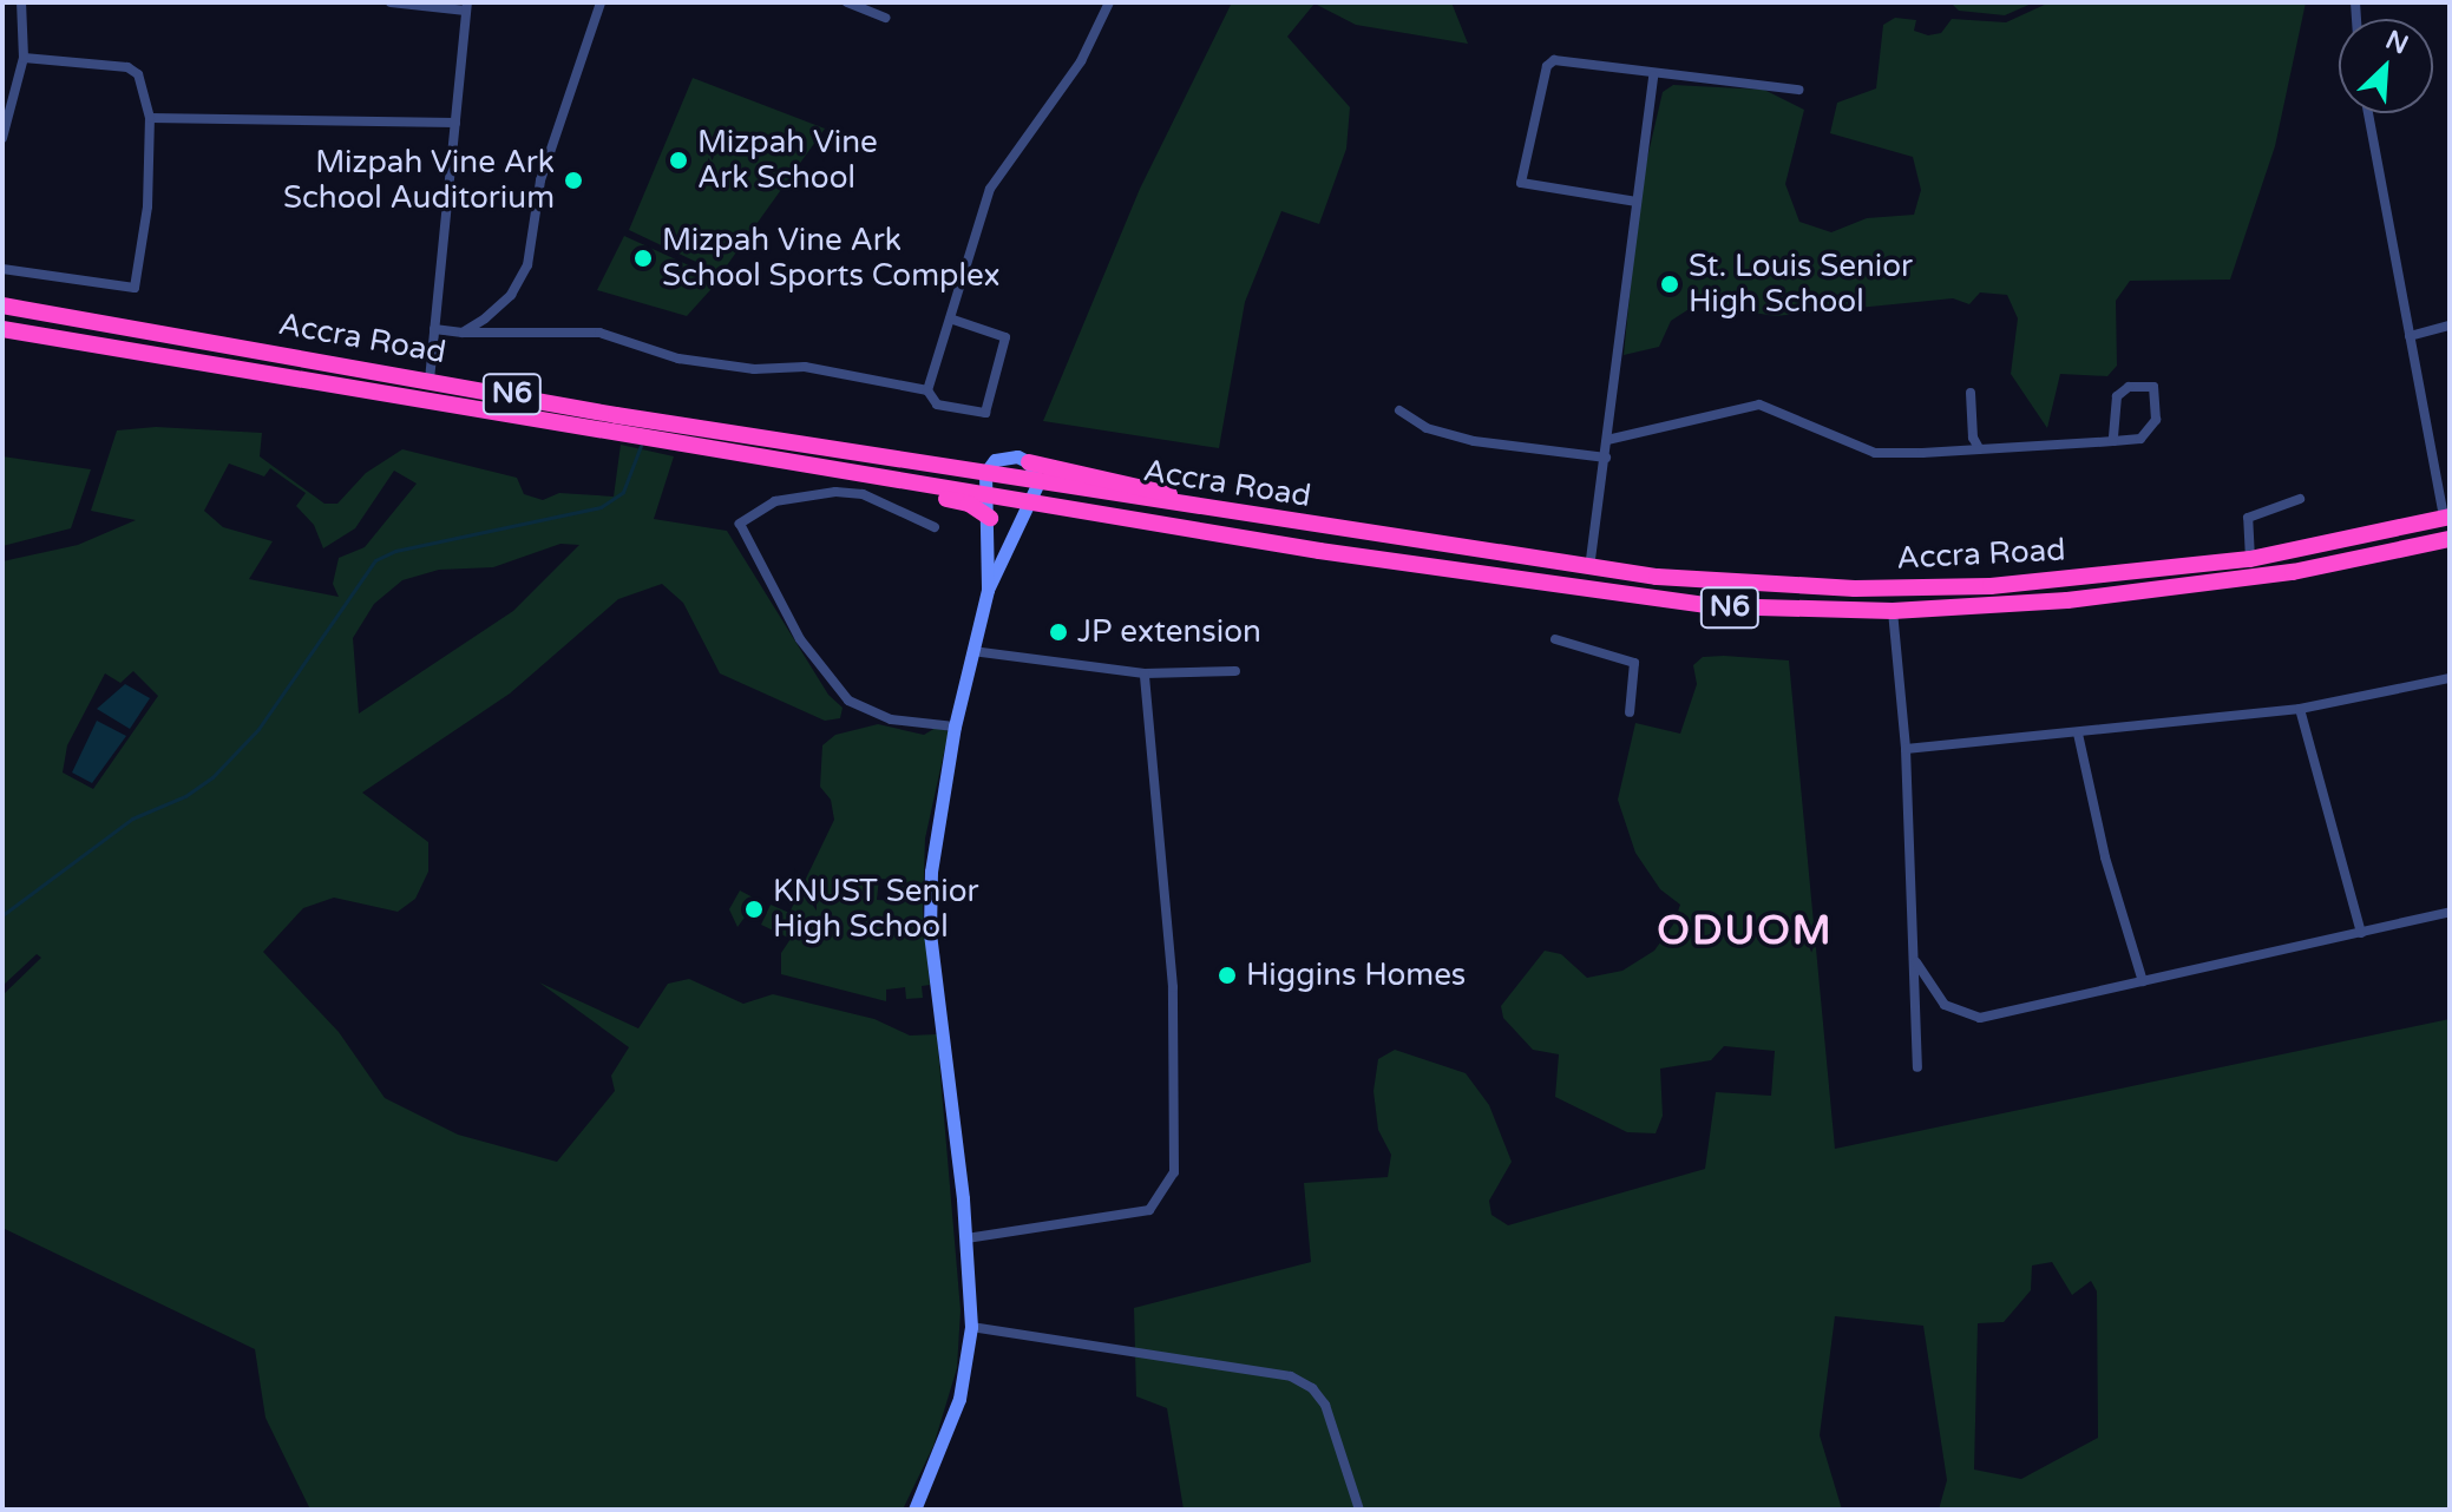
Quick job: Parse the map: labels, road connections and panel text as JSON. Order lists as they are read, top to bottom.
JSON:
{
  "streets": {
    "highway": ["Accra Road", "N6"]
  },
  "districts": ["ODUOM"],
  "places": [
    "Mizpah Vine Ark School",
    "Mizpah Vine Ark School Auditorium",
    "Mizpah Vine Ark School Sports Complex",
    "St. Louis Senior High School",
    "JP extension",
    "KNUST Senior High School",
    "Higgins Homes"
  ],
  "north": "top right"
}
